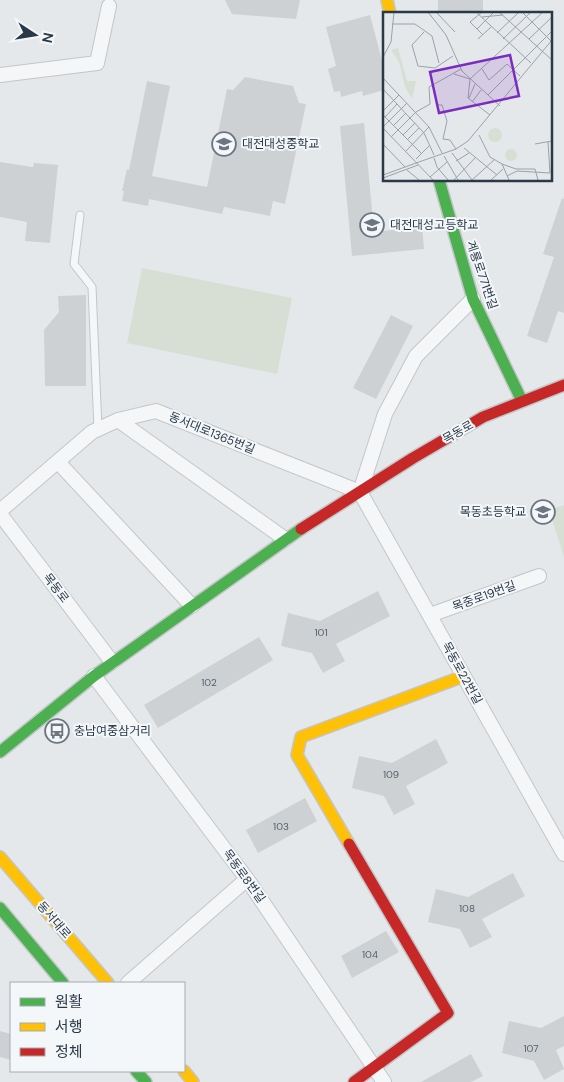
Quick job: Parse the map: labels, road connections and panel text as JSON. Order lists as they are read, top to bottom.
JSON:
{
  "streets": {
    "main road": ["계룡로771번길", "목동로", "동서대로"],
    "street": [
      "동서대로1365번길",
      "목중로19번길",
      "목동로22번길",
      "목동로8번길"
    ]
  },
  "crossings": [
    ["계룡로771번길", "목동로"],
    ["목동로", "동서대로1365번길"],
    ["목동로", "목동로22번길"],
    ["목동로", "목동로8번길"],
    ["동서대로1365번길", "목동로22번길"],
    ["목중로19번길", "목동로22번길"]
  ],
  "places": {
    "school or university": ["대전대성중학교", "대전대성고등학교", "목동초등학교"],
    "bus stop": ["충남여중삼거리"]
  },
  "house_numbers": [
    "101",
    "102",
    "109",
    "103",
    "108",
    "104",
    "107"
  ],
  "legend": ["원활", "서행", "정체"],
  "north": "right"
}
